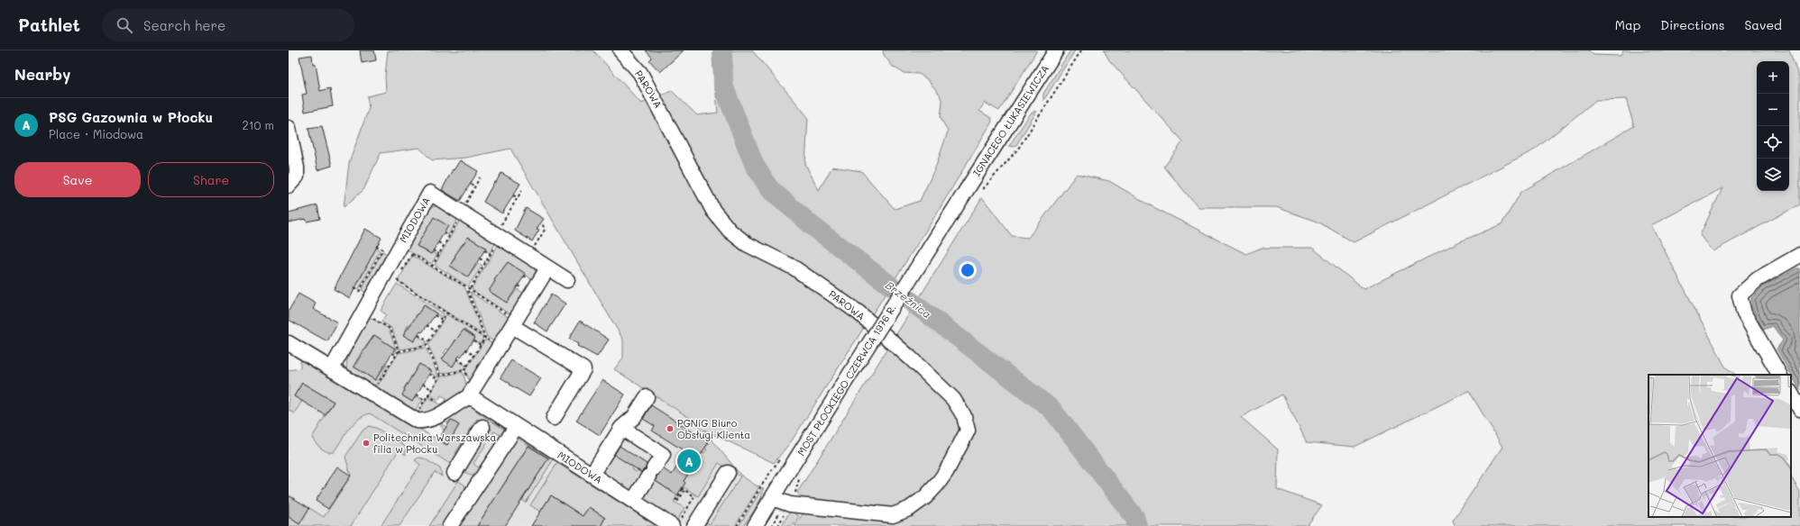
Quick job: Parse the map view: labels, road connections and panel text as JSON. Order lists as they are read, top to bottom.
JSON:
{
  "streets": {
    "street": [
      "PAROWA",
      "IGNACEGO ŁUKASIEWICZA",
      "MIODOWA",
      "MOST PŁOCKIEGO CZERWCA 1976 R."
    ]
  },
  "crossings": [
    ["PAROWA", "MOST PŁOCKIEGO CZERWCA 1976 R."],
    ["IGNACEGO ŁUKASIEWICZA", "MOST PŁOCKIEGO CZERWCA 1976 R."]
  ],
  "water": ["Brzeźnica"],
  "places": ["PGNiG Biuro Obsługi Klienta", "Politechnika Warszawska filia w Płocku"],
  "page": {
    "header": "Pathlet",
    "search": "Search here",
    "nav": ["Map", "Directions", "Saved"],
    "heading": "Nearby",
    "map_buttons": ["+", "−"],
    "list": [
      {
        "mark": "A",
        "name": "PSG Gazownia w Płocku",
        "note": "Place · Miodowa",
        "value": "210 m"
      }
    ],
    "buttons": ["Save", "Share"],
    "pins": "A"
  }
}
